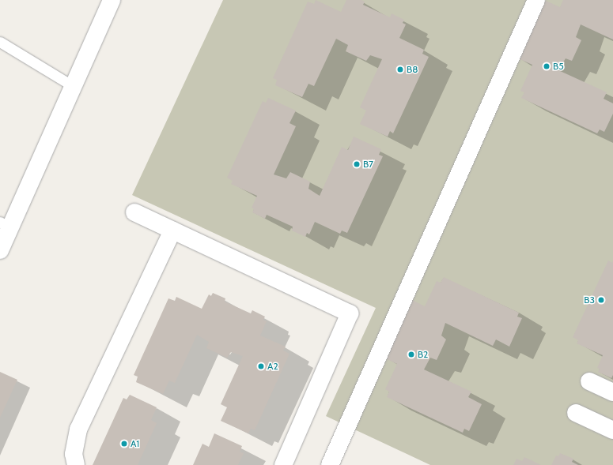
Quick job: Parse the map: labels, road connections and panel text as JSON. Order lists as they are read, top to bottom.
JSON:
{
  "places": [
    "B5",
    "B8",
    "B7",
    "B3",
    "B2",
    "A2",
    "A1"
  ]
}
